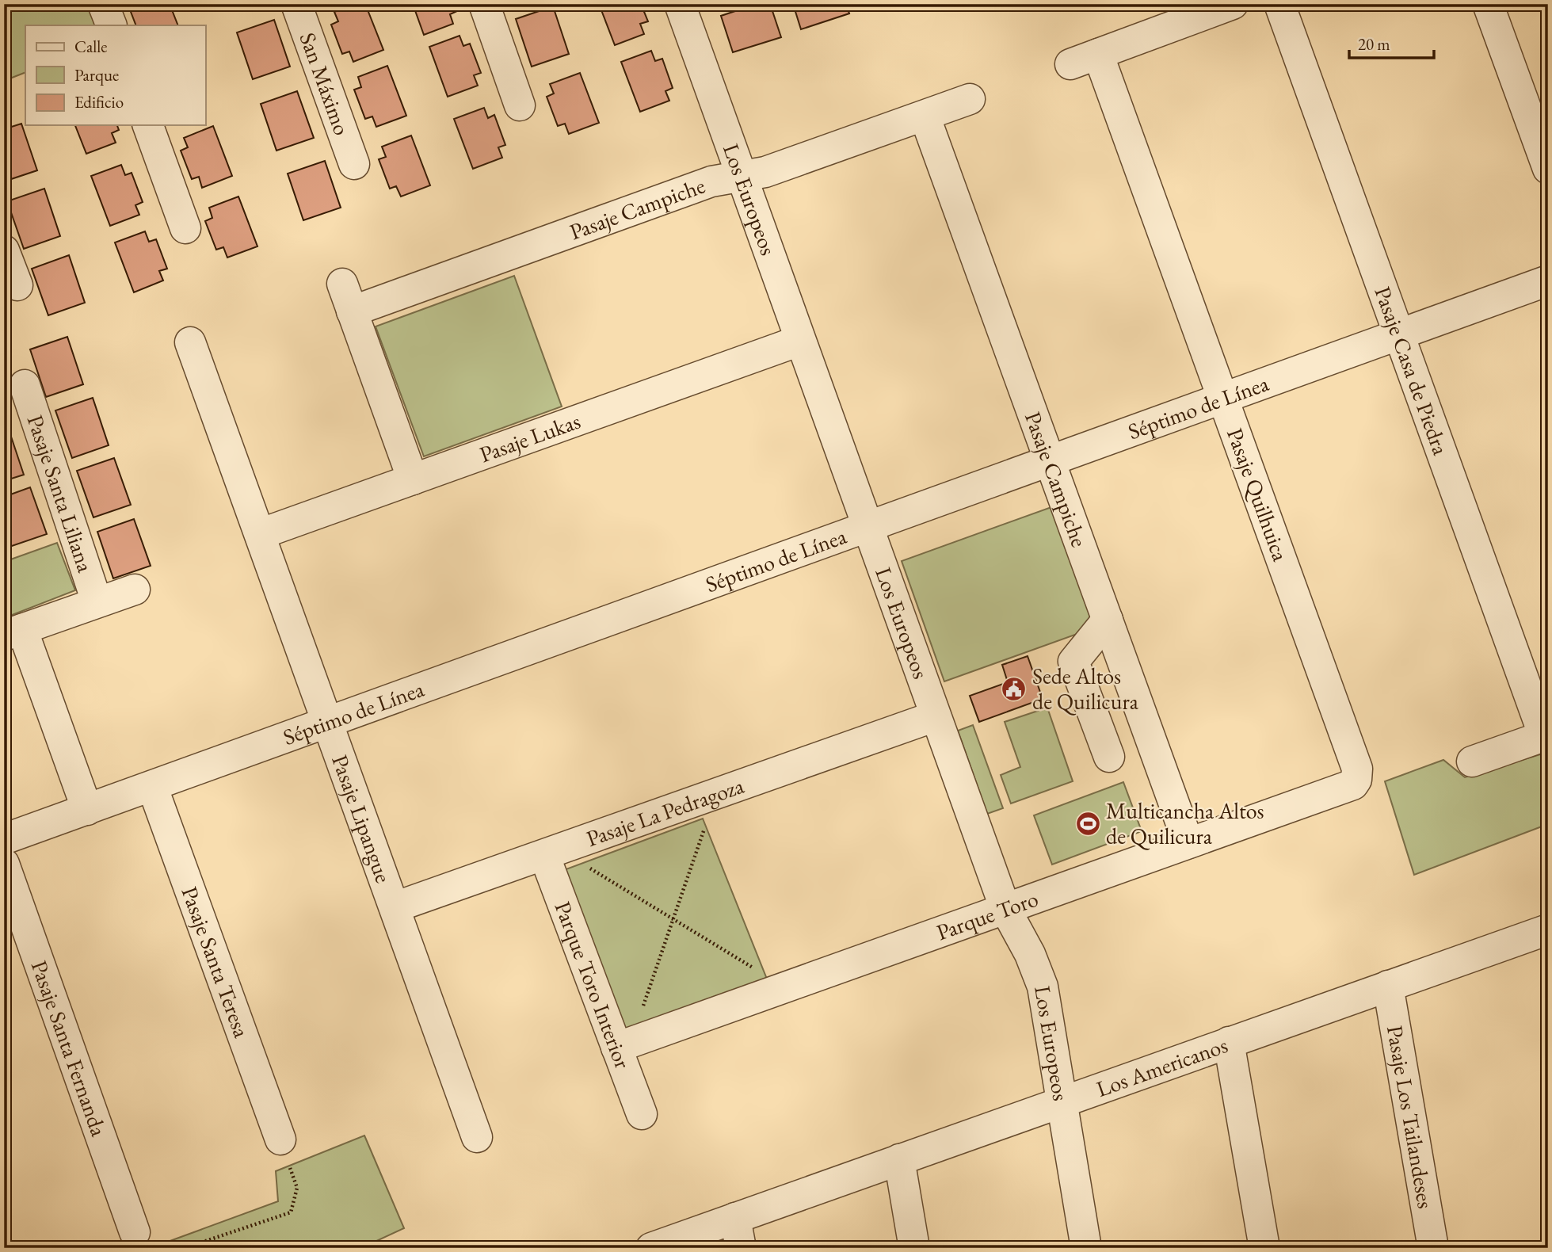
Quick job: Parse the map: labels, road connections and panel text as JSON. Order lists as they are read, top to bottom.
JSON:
{
  "streets": {
    "street": [
      "San Máximo",
      "Los Europeos",
      "Pasaje Campiche",
      "Pasaje Casa de Piedra",
      "Séptimo de Línea",
      "Pasaje Lukas",
      "Pasaje Santa Liliana",
      "Pasaje Quilhuica",
      "Pasaje La Pedragoza",
      "Pasaje Lipangue",
      "Parque Toro",
      "Pasaje Santa Teresa",
      "Parque Toro Interior",
      "Pasaje Santa Fernanda",
      "Los Americanos",
      "Pasaje Los Tailandeses"
    ]
  },
  "crossings": [
    ["Los Europeos", "Pasaje Campiche"],
    ["Los Europeos", "Séptimo de Línea"],
    ["Los Europeos", "Pasaje Lukas"],
    ["Los Europeos", "Pasaje La Pedragoza"],
    ["Los Europeos", "Parque Toro"],
    ["Los Europeos", "Los Americanos"],
    ["Pasaje Campiche", "Séptimo de Línea"],
    ["Pasaje Campiche", "Pasaje Lukas"],
    ["Pasaje Campiche", "Parque Toro"],
    ["Pasaje Casa de Piedra", "Séptimo de Línea"],
    ["Séptimo de Línea", "Pasaje Santa Liliana"],
    ["Séptimo de Línea", "Pasaje Quilhuica"],
    ["Séptimo de Línea", "Pasaje Lipangue"],
    ["Séptimo de Línea", "Pasaje Santa Teresa"],
    ["Pasaje Lukas", "Pasaje Lipangue"],
    ["Pasaje Quilhuica", "Parque Toro"],
    ["Pasaje La Pedragoza", "Pasaje Lipangue"],
    ["Pasaje La Pedragoza", "Parque Toro Interior"],
    ["Parque Toro", "Parque Toro Interior"],
    ["Los Americanos", "Pasaje Los Tailandeses"]
  ],
  "places": {
    "public building": ["Sede Altos de Quilicura"],
    "sports": ["Multicancha Altos de Quilicura"]
  },
  "legend": ["Calle", "Parque", "Edificio"],
  "scale_bar": "20 m"
}
